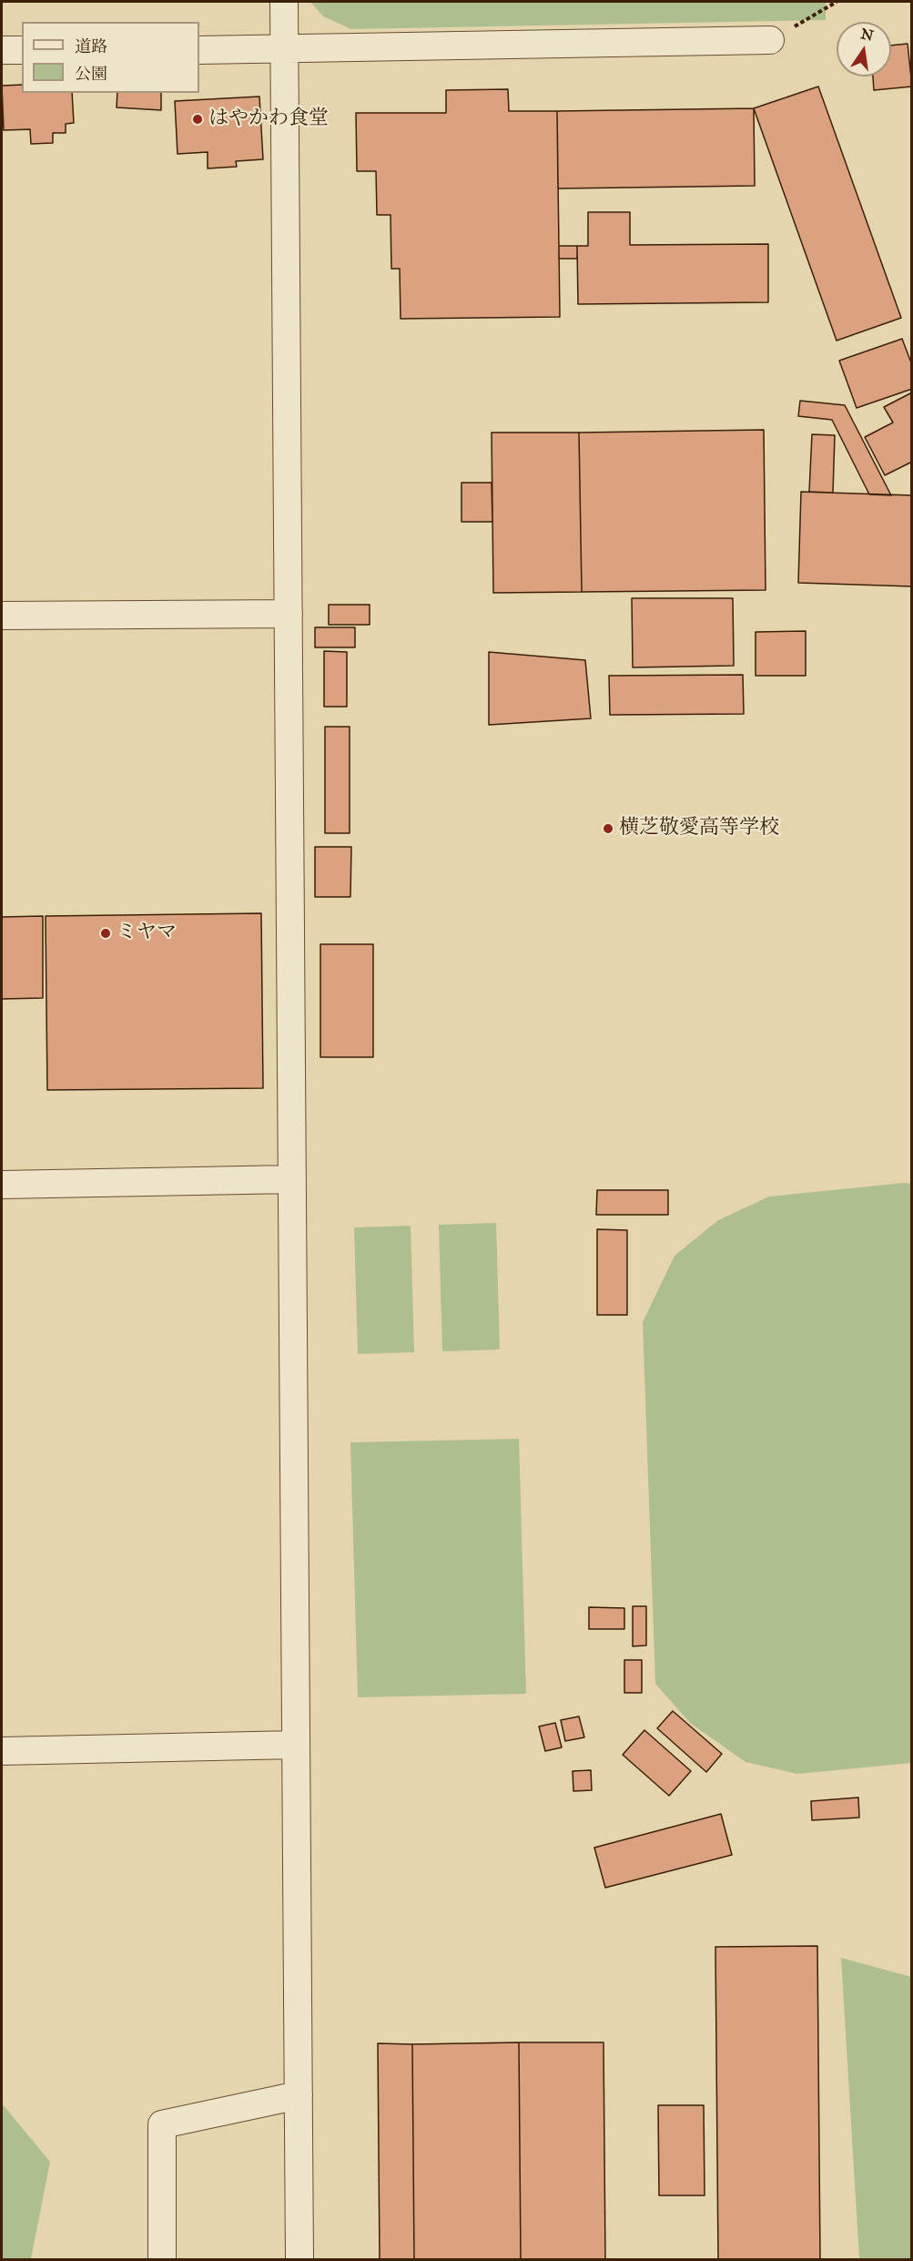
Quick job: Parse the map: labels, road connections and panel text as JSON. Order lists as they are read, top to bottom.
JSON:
{
  "places": ["はやかわ食堂", "横芝敬愛高等学校", "ミヤマ"],
  "legend": ["道路", "公園"],
  "north": "top"
}
